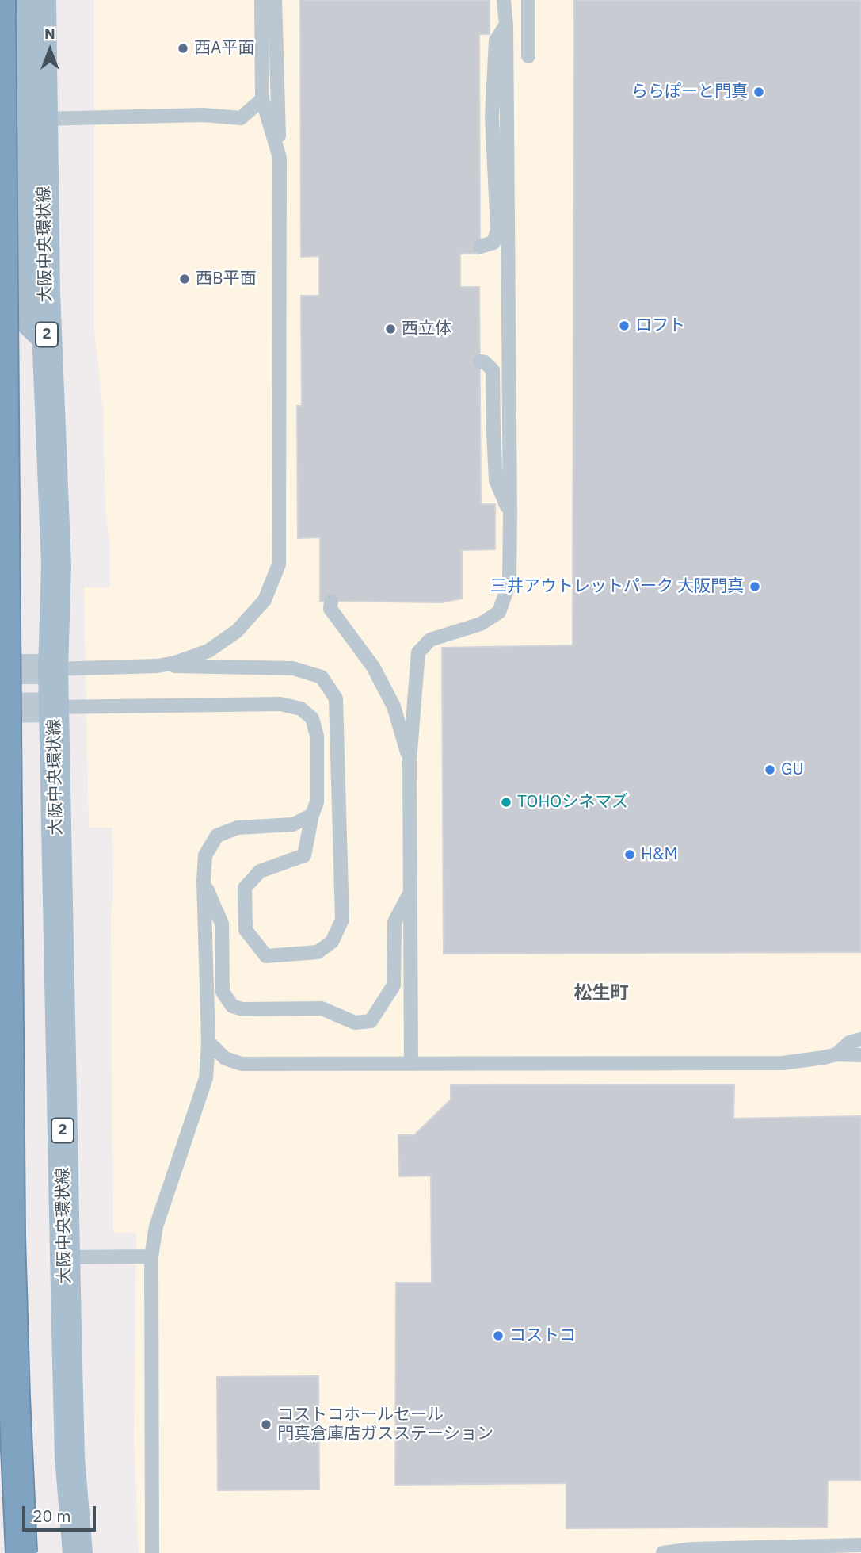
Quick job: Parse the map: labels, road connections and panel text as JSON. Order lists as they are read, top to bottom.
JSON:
{
  "streets": {
    "main road": ["大阪中央環状線", "2"]
  },
  "crossings": [
    ["大阪中央環状線", "2"]
  ],
  "districts": ["松生町"],
  "places": [
    "西A平面",
    "ららぽーと門真",
    "西B平面",
    "ロフト",
    "西立体",
    "三井アウトレットパーク 大阪門真",
    "GU",
    "TOHOシネマズ",
    "H&M",
    "コストコ",
    "コストコホールセール 門真倉庫店ガスステーション"
  ],
  "scale_bar": "20 m",
  "north": "top"
}
